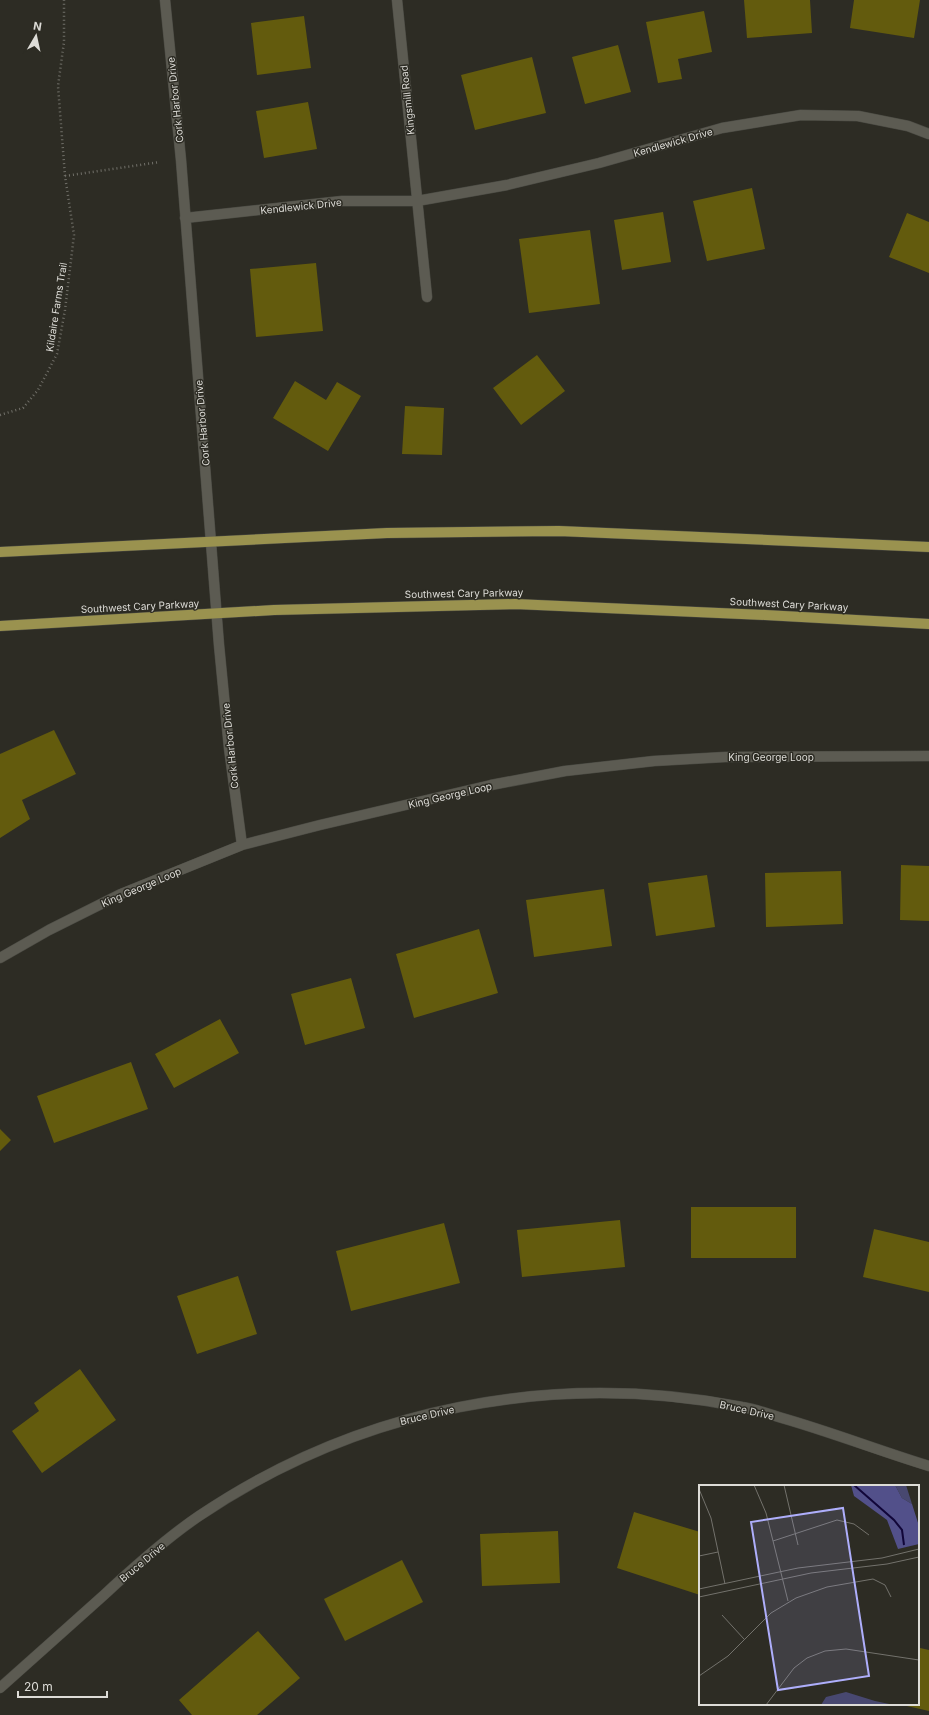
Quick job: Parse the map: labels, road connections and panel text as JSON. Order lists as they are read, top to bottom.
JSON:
{
  "streets": {
    "main road": ["Southwest Cary Parkway"],
    "street": [
      "Cork Harbor Drive",
      "Kingsmill Road",
      "Kendlewick Drive",
      "King George Loop",
      "Bruce Drive"
    ],
    "path": ["Kildaire Farms Trail"]
  },
  "crossings": [
    ["Cork Harbor Drive", "Kendlewick Drive"],
    ["Cork Harbor Drive", "Southwest Cary Parkway"],
    ["Cork Harbor Drive", "King George Loop"],
    ["Kingsmill Road", "Kendlewick Drive"]
  ],
  "scale_bar": "20 m",
  "north": "top"
}
